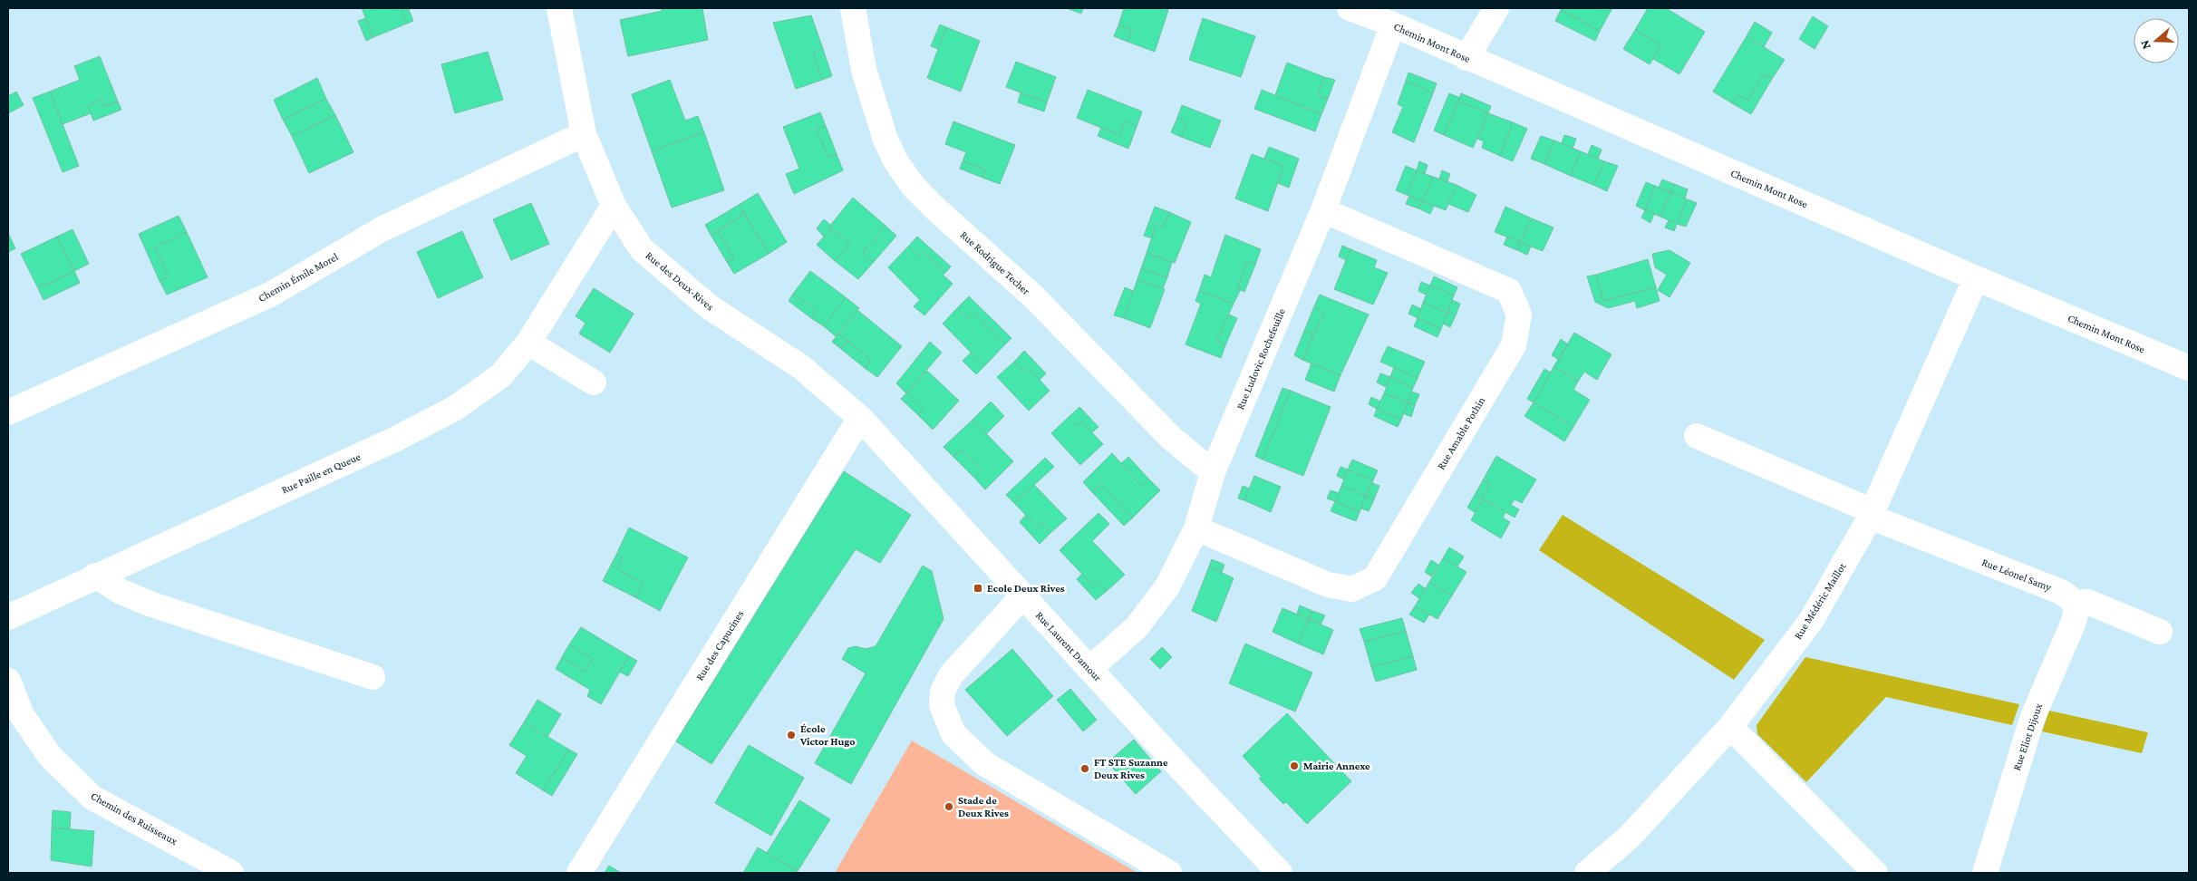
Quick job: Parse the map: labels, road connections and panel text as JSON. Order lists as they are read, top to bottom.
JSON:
{
  "streets": {
    "street": [
      "Chemin Mont Rose",
      "Rue Rodrigue Techer",
      "Chemin Émile Morel",
      "Rue des Deux-Rives",
      "Rue Ludovic Rochefeuille",
      "Rue Amable Pothin",
      "Rue Paille en Queue",
      "Rue Léonel Samy",
      "Rue Médéric Maillot",
      "Rue des Capucines",
      "Rue Laurent Damour",
      "Rue Eliot Dijoux",
      "Chemin des Ruisseaux"
    ]
  },
  "crossings": [
    ["Chemin Mont Rose", "Rue Ludovic Rochefeuille"],
    ["Chemin Mont Rose", "Rue Médéric Maillot"],
    ["Rue Rodrigue Techer", "Rue Ludovic Rochefeuille"],
    ["Chemin Émile Morel", "Rue des Deux-Rives"],
    ["Rue des Deux-Rives", "Rue Paille en Queue"],
    ["Rue des Deux-Rives", "Rue des Capucines"],
    ["Rue des Deux-Rives", "Rue Laurent Damour"],
    ["Rue Ludovic Rochefeuille", "Rue Amable Pothin"],
    ["Rue Ludovic Rochefeuille", "Rue Laurent Damour"],
    ["Rue Léonel Samy", "Rue Médéric Maillot"],
    ["Rue Léonel Samy", "Rue Eliot Dijoux"],
    ["Rue des Capucines", "Rue Laurent Damour"]
  ],
  "places": {
    "transit": ["Ecole Deux Rives"],
    "other": [
      "École Victor Hugo",
      "Mairie Annexe",
      "FT STE Suzanne Deux Rives",
      "Stade de Deux Rives"
    ]
  },
  "north": "left"
}
